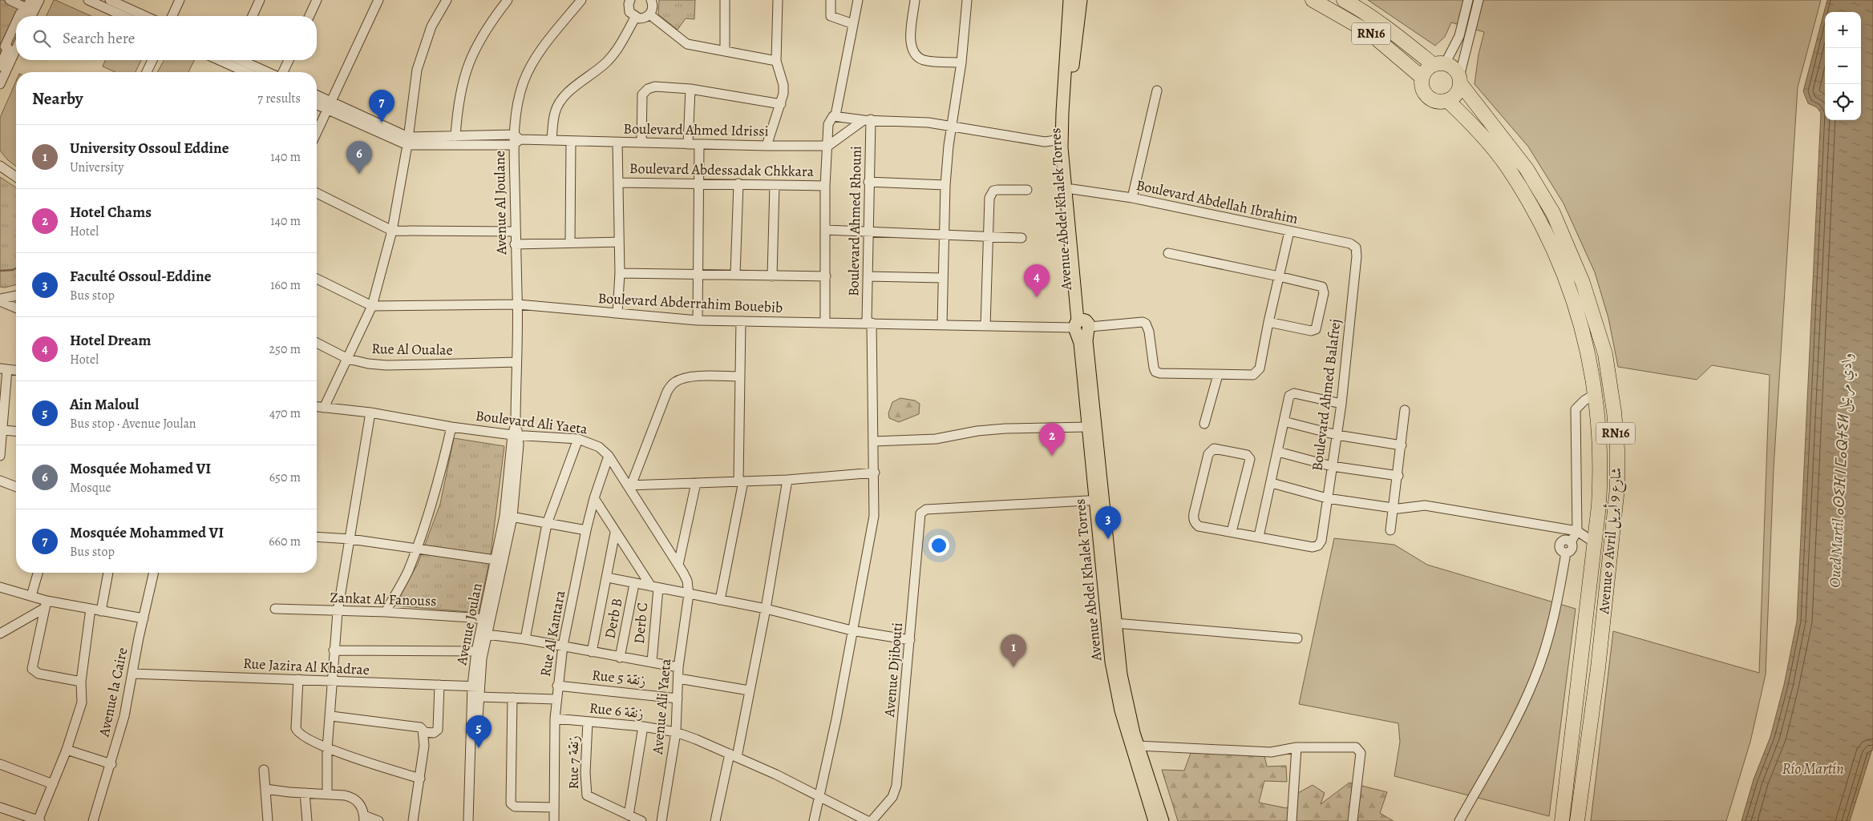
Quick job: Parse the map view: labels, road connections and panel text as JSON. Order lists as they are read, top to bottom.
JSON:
{
  "streets": {
    "highway": ["RN16", "Avenue 9 Avril شارع 9 أبريل"],
    "main road": ["Avenue Abdel Khalek Torres"],
    "street": [
      "Boulevard Ahmed Idrissi",
      "Boulevard Abdessadak Chkkara",
      "Boulevard Abdellah Ibrahim",
      "Avenue Al Joulane",
      "Boulevard Ahmed Rhouni",
      "Boulevard Abderrahim Bouebib",
      "Rue Al Oualae",
      "Boulevard Ahmed Balafrej",
      "Boulevard Ali Yaeta",
      "Zankat Al Fanouss",
      "Derb B",
      "Derb C",
      "Avenue Joulan",
      "Rue Al Kantara",
      "Rue Jazira Al Khadrae",
      "Avenue Djibouti",
      "Rue 5 زنقة",
      "Avenue la Caire",
      "Avenue Ali Yaeta",
      "Rue 6 زنقة",
      "Rue 7 زنقة"
    ]
  },
  "crossings": [
    ["RN16", "Avenue 9 Avril شارع 9 أبريل"],
    ["Boulevard Ahmed Idrissi", "Avenue Al Joulane"],
    ["Boulevard Abdellah Ibrahim", "Avenue Abdel Khalek Torres"],
    ["Boulevard Abdellah Ibrahim", "Boulevard Ahmed Balafrej"],
    ["Avenue Al Joulane", "Boulevard Abderrahim Bouebib"],
    ["Avenue Al Joulane", "Rue Al Oualae"],
    ["Avenue Al Joulane", "Boulevard Ali Yaeta"],
    ["Avenue Al Joulane", "Avenue Joulan"],
    ["Avenue Abdel Khalek Torres", "Boulevard Abderrahim Bouebib"],
    ["Avenue Abdel Khalek Torres", "Avenue Djibouti"],
    ["Boulevard Ahmed Rhouni", "Boulevard Abderrahim Bouebib"],
    ["Boulevard Ahmed Rhouni", "Rue 6 زنقة"],
    ["Boulevard Ali Yaeta", "Avenue Joulan"],
    ["Boulevard Ali Yaeta", "Rue Al Kantara"],
    ["Boulevard Ali Yaeta", "Avenue Ali Yaeta"],
    ["Zankat Al Fanouss", "Avenue Joulan"],
    ["Avenue Joulan", "Rue Jazira Al Khadrae"],
    ["Rue Al Kantara", "Rue 5 زنقة"],
    ["Rue Al Kantara", "Rue 6 زنقة"],
    ["Rue Jazira Al Khadrae", "Avenue la Caire"],
    ["Rue 5 زنقة", "Avenue Ali Yaeta"],
    ["Avenue Ali Yaeta", "Rue 6 زنقة"],
    ["Rue 6 زنقة", "Rue 7 زنقة"]
  ],
  "water": ["Oued Martil ⴰⵙⵉⴼ ⵏ ⵎⴰⵕⵜⵉⵍ وادي مرتيل", "Río Martín"],
  "page": {
    "map_buttons": ["+", "−"],
    "search": "Search here",
    "heading": ["Nearby", "7 results"],
    "pins": [
      "7",
      "6",
      "4",
      "2",
      "3",
      "1",
      "5"
    ],
    "list": [
      {
        "mark": "1",
        "name": "University Ossoul Eddine",
        "note": "University",
        "value": "140 m"
      },
      {
        "mark": "2",
        "name": "Hotel Chams",
        "note": "Hotel",
        "value": "140 m"
      },
      {
        "mark": "3",
        "name": "Faculté Ossoul-Eddine",
        "note": "Bus stop",
        "value": "160 m"
      },
      {
        "mark": "4",
        "name": "Hotel Dream",
        "note": "Hotel",
        "value": "250 m"
      },
      {
        "mark": "5",
        "name": "Ain Maloul",
        "note": "Bus stop · Avenue Joulan",
        "value": "470 m"
      },
      {
        "mark": "6",
        "name": "Mosquée Mohamed VI",
        "note": "Mosque",
        "value": "650 m"
      },
      {
        "mark": "7",
        "name": "Mosquée Mohammed VI",
        "note": "Bus stop",
        "value": "660 m"
      }
    ]
  }
}
